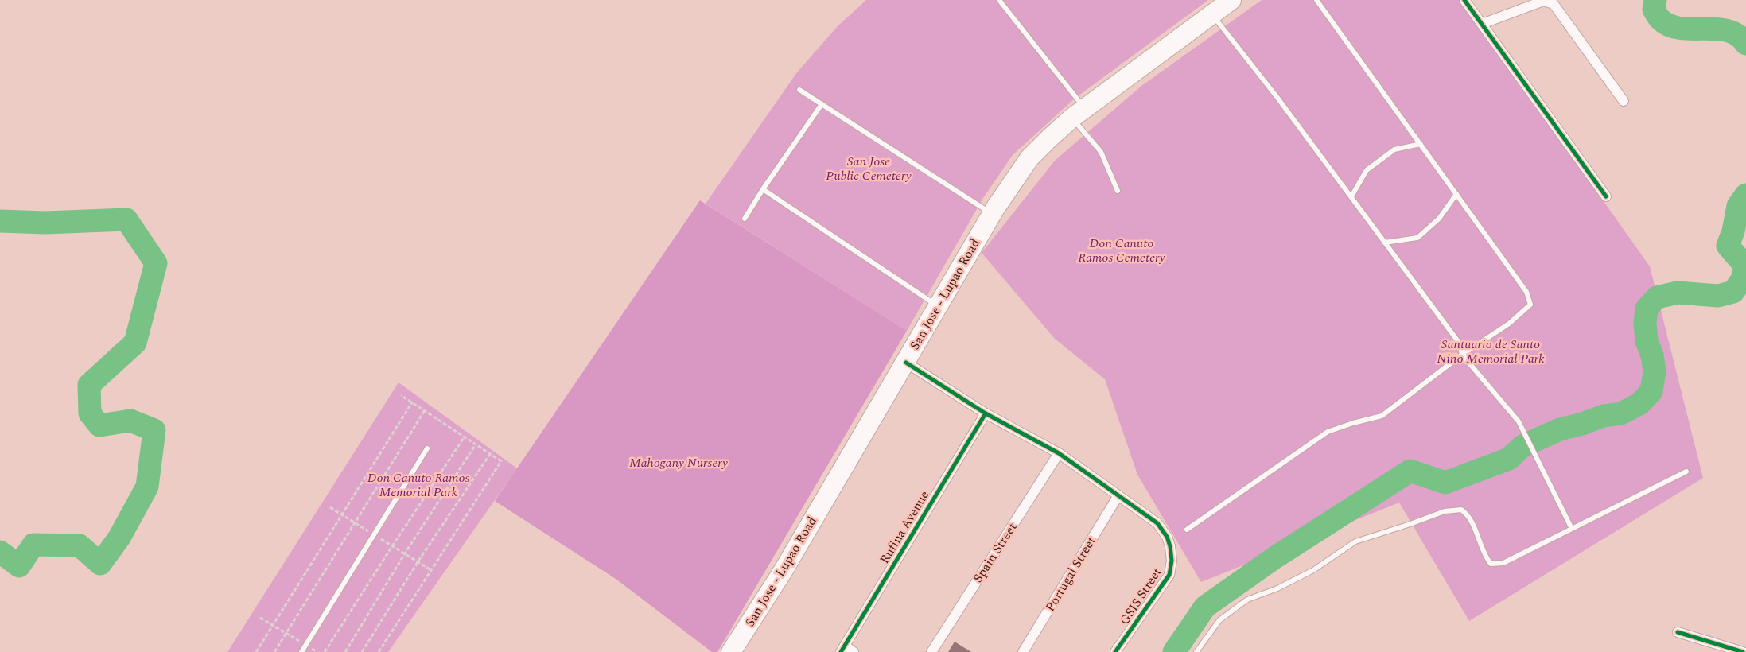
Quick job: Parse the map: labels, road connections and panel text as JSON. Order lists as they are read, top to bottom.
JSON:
{
  "streets": {
    "highway": ["San Jose - Lupao Road"],
    "street": [
      "Rufina Avenue",
      "Spain Street",
      "Portugal Street",
      "GSIS Street"
    ]
  },
  "crossings": [
    ["Portugal Street", "GSIS Street"]
  ],
  "parks": [
    "San Jose Public Cemetery",
    "Don Canuto Ramos Cemetery",
    "Santuario de Santo Niño Memorial Park",
    "Mahogany Nursery",
    "Don Canuto Ramos Memorial Park"
  ]
}
